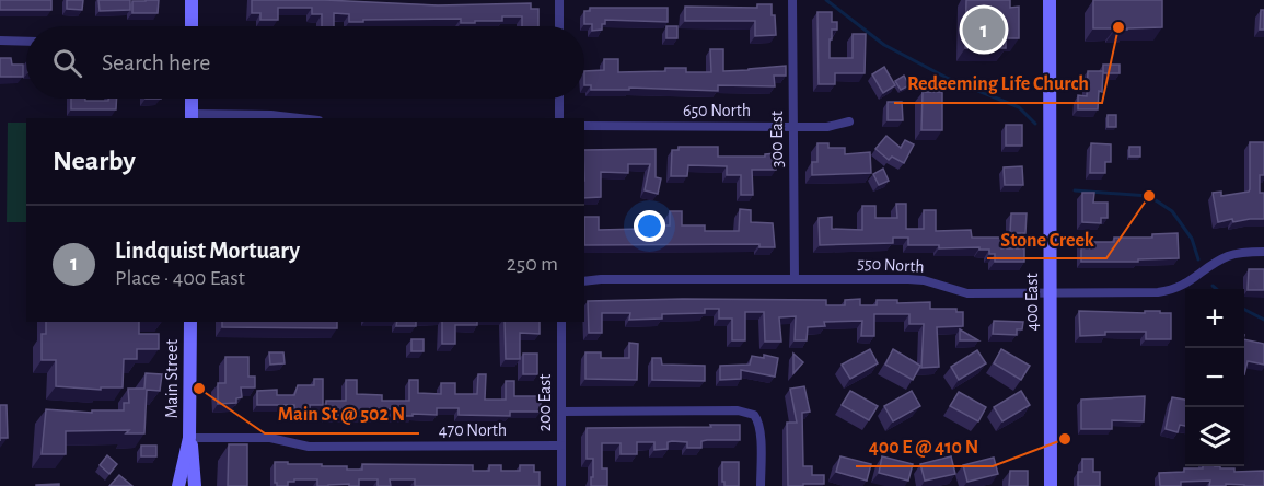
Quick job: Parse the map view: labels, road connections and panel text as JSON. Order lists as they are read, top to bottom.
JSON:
{
  "streets": {
    "main road": ["400 East", "Main Street"],
    "street": [
      "650 North",
      "300 East",
      "550 North",
      "200 East",
      "470 North"
    ]
  },
  "crossings": [
    ["650 North", "300 East"],
    ["300 East", "550 North"],
    ["550 North", "400 East"],
    ["Main Street", "470 North"],
    ["200 East", "470 North"]
  ],
  "places": [
    "Redeeming Life Church",
    "Stone Creek",
    "Main St @ 502 N",
    "400 E @ 410 N"
  ],
  "page": {
    "pins": "1",
    "search": "Search here",
    "heading": "Nearby",
    "list": [
      {
        "mark": "1",
        "name": "Lindquist Mortuary",
        "note": "Place · 400 East",
        "value": "250 m"
      }
    ],
    "map_buttons": ["+", "−"]
  }
}
